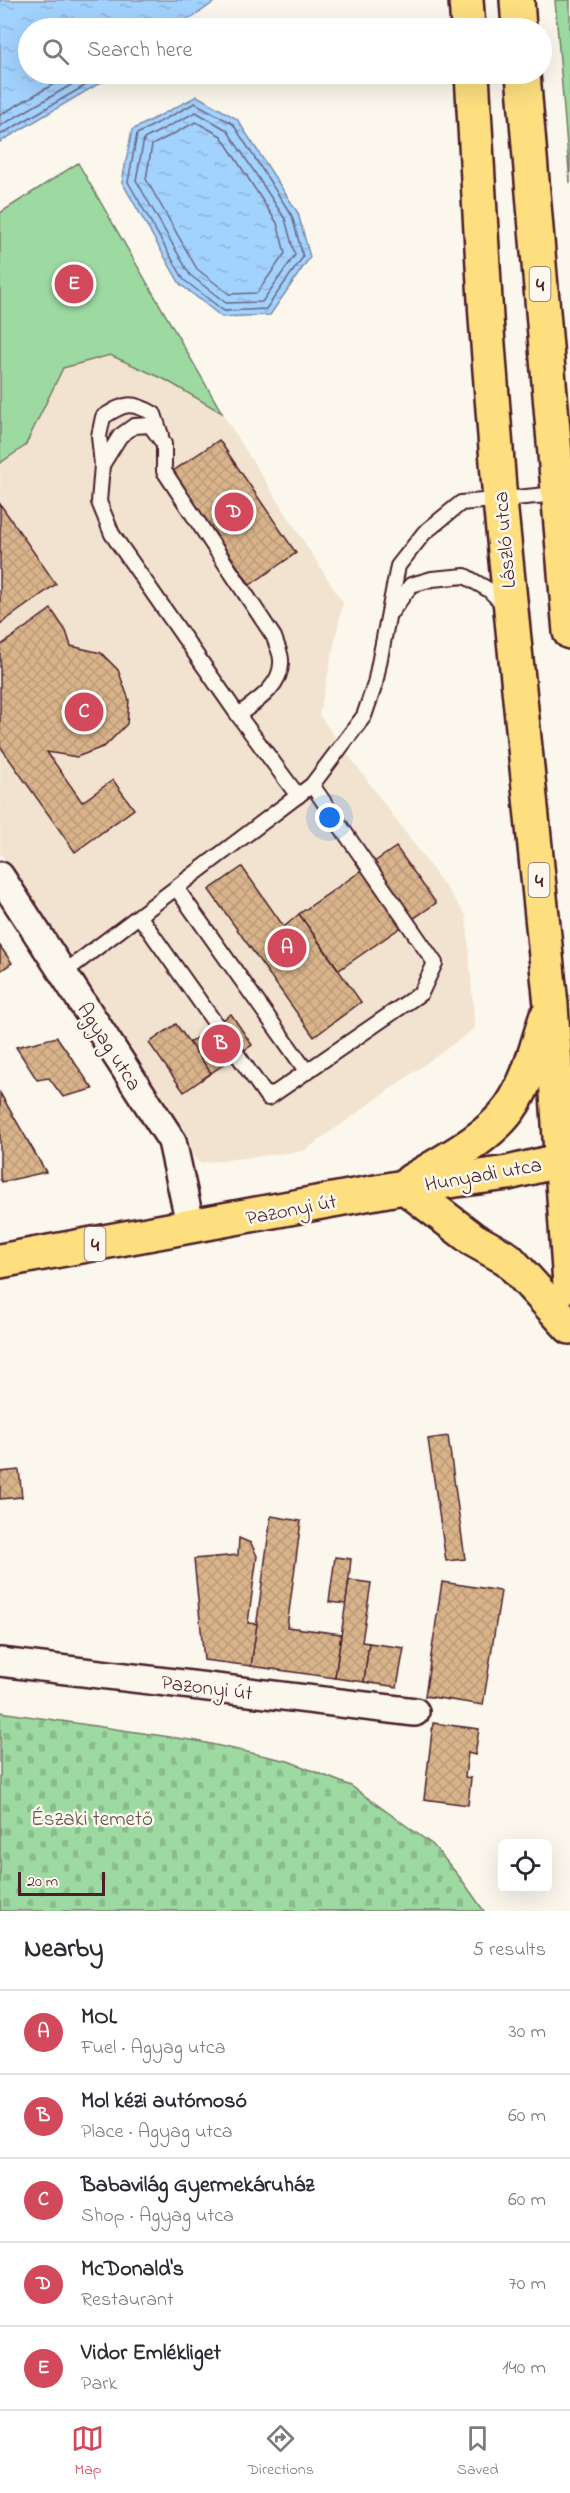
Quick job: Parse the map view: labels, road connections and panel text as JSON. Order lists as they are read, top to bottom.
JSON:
{
  "streets": {
    "main road": [
      "4",
      "László utca",
      "Hunyadi utca",
      "Pazonyi út"
    ],
    "street": ["Agyag utca"]
  },
  "crossings": [
    ["4", "László utca"],
    ["4", "Hunyadi utca"],
    ["4", "Pazonyi út"],
    ["László utca", "Hunyadi utca"],
    ["Agyag utca", "Pazonyi út"],
    ["Hunyadi utca", "Pazonyi út"]
  ],
  "parks": ["Északi temető"],
  "scale_bar": "20 m",
  "page": {
    "search": "Search here",
    "pins": [
      "E",
      "D",
      "C",
      "A",
      "B"
    ],
    "scale": "20 m",
    "heading": ["Nearby", "5 results"],
    "list": [
      {
        "mark": "A",
        "name": "MOL",
        "note": "Fuel · Agyag utca",
        "value": "30 m"
      },
      {
        "mark": "B",
        "name": "Mol kézi autómosó",
        "note": "Place · Agyag utca",
        "value": "60 m"
      },
      {
        "mark": "C",
        "name": "Babavilág Gyermekáruház",
        "note": "Shop · Agyag utca",
        "value": "60 m"
      },
      {
        "mark": "D",
        "name": "McDonald's",
        "note": "Restaurant",
        "value": "70 m"
      },
      {
        "mark": "E",
        "name": "Vidor Emlékliget",
        "note": "Park",
        "value": "140 m"
      }
    ],
    "nav": ["Map", "Directions", "Saved"]
  }
}
